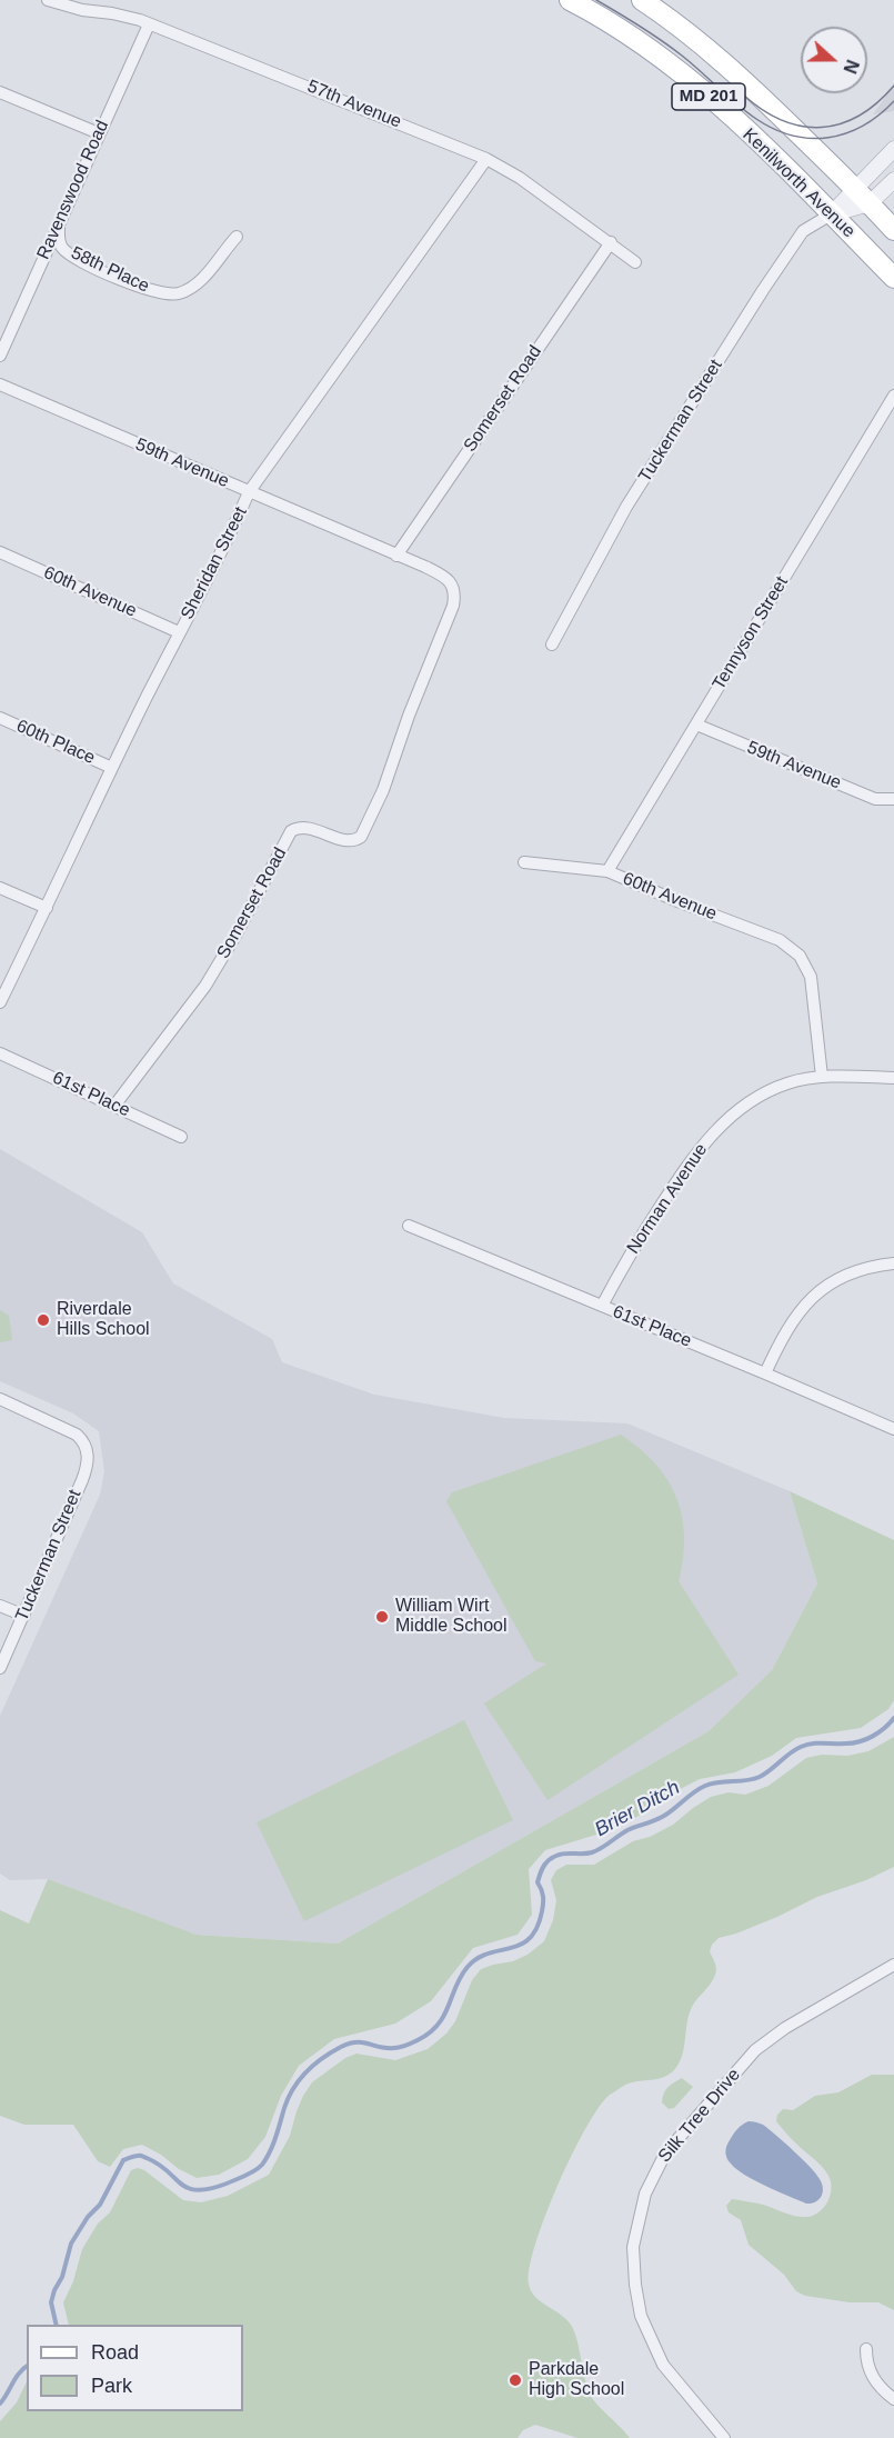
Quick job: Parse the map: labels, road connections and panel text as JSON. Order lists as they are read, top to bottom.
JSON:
{
  "streets": {
    "main road": ["MD 201", "Kenilworth Avenue"],
    "street": [
      "57th Avenue",
      "Ravenswood Road",
      "58th Place",
      "Somerset Road",
      "Tuckerman Street",
      "59th Avenue",
      "Sheridan Street",
      "60th Avenue",
      "Tennyson Street",
      "60th Place",
      "61st Place",
      "Norman Avenue",
      "Silk Tree Drive"
    ]
  },
  "crossings": [
    ["57th Avenue", "Ravenswood Road"],
    ["57th Avenue", "Somerset Road"],
    ["57th Avenue", "Sheridan Street"],
    ["Kenilworth Avenue", "Tuckerman Street"],
    ["Ravenswood Road", "58th Place"],
    ["Somerset Road", "59th Avenue"],
    ["Somerset Road", "61st Place"],
    ["59th Avenue", "Sheridan Street"],
    ["59th Avenue", "Tennyson Street"],
    ["Sheridan Street", "60th Avenue"],
    ["Sheridan Street", "60th Place"],
    ["60th Avenue", "Tennyson Street"],
    ["60th Avenue", "Norman Avenue"],
    ["61st Place", "Norman Avenue"]
  ],
  "water": ["Brier Ditch"],
  "places": ["Riverdale Hills School", "William Wirt Middle School", "Parkdale High School"],
  "legend": ["Road", "Park"],
  "north": "right"
}
